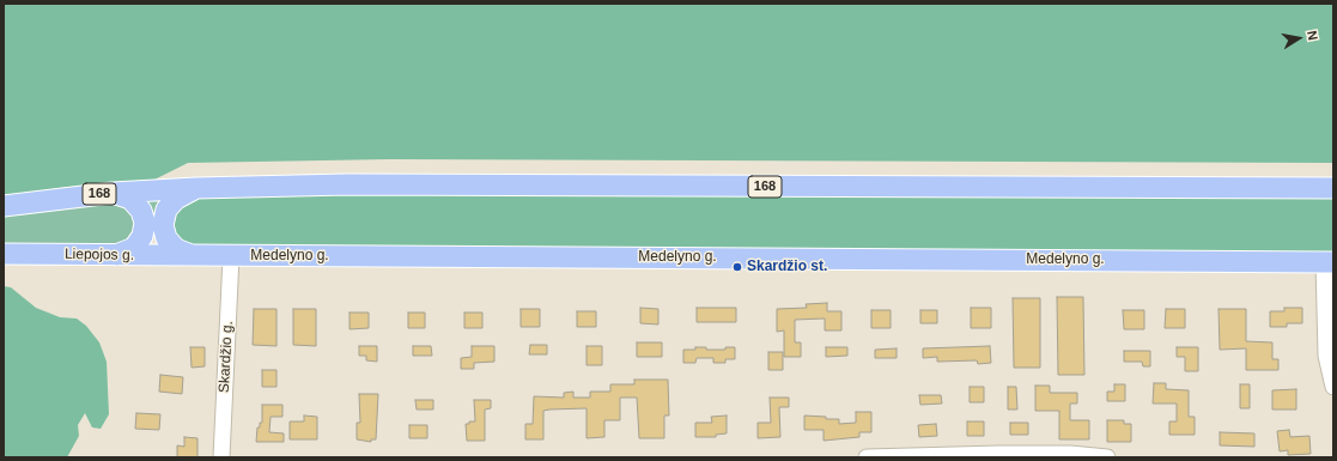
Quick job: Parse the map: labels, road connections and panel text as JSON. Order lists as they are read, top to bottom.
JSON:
{
  "streets": {
    "main road": ["168", "Liepojos g.", "Medelyno g."],
    "street": ["Skardžio g."]
  },
  "crossings": [
    ["Liepojos g.", "Medelyno g."],
    ["Medelyno g.", "Skardžio g."]
  ],
  "places": ["Skardžio st."],
  "north": "right"
}
